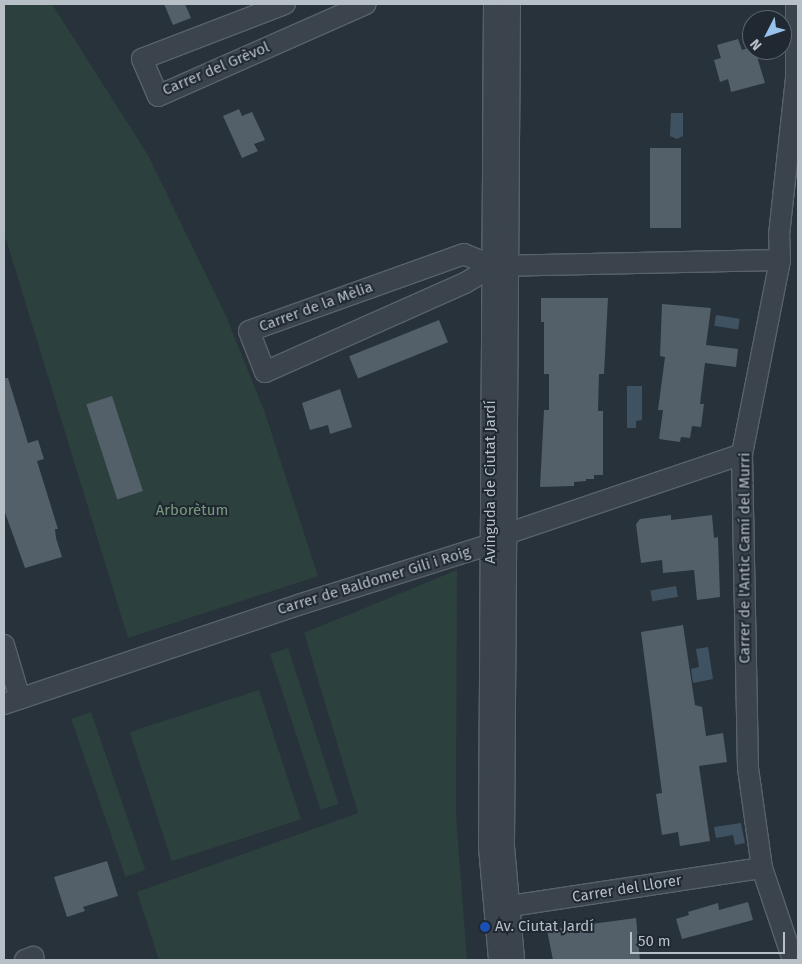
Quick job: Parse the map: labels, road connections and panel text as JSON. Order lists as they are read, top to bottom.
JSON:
{
  "streets": {
    "street": [
      "Carrer del Grèvol",
      "Carrer de la Mèlia",
      "Avinguda de Ciutat Jardí",
      "Carrer de l'Antic Camí del Murri",
      "Carrer de Baldomer Gili i Roig",
      "Carrer del Llorer"
    ]
  },
  "crossings": [
    ["Carrer de la Mèlia", "Avinguda de Ciutat Jardí"],
    ["Carrer de la Mèlia", "Carrer de l'Antic Camí del Murri"],
    ["Avinguda de Ciutat Jardí", "Carrer de Baldomer Gili i Roig"],
    ["Avinguda de Ciutat Jardí", "Carrer del Llorer"],
    ["Carrer de l'Antic Camí del Murri", "Carrer de Baldomer Gili i Roig"],
    ["Carrer de l'Antic Camí del Murri", "Carrer del Llorer"]
  ],
  "parks": ["Arborètum"],
  "places": ["Av. Ciutat Jardí"],
  "scale_bar": "50 m",
  "north": "bottom left"
}
